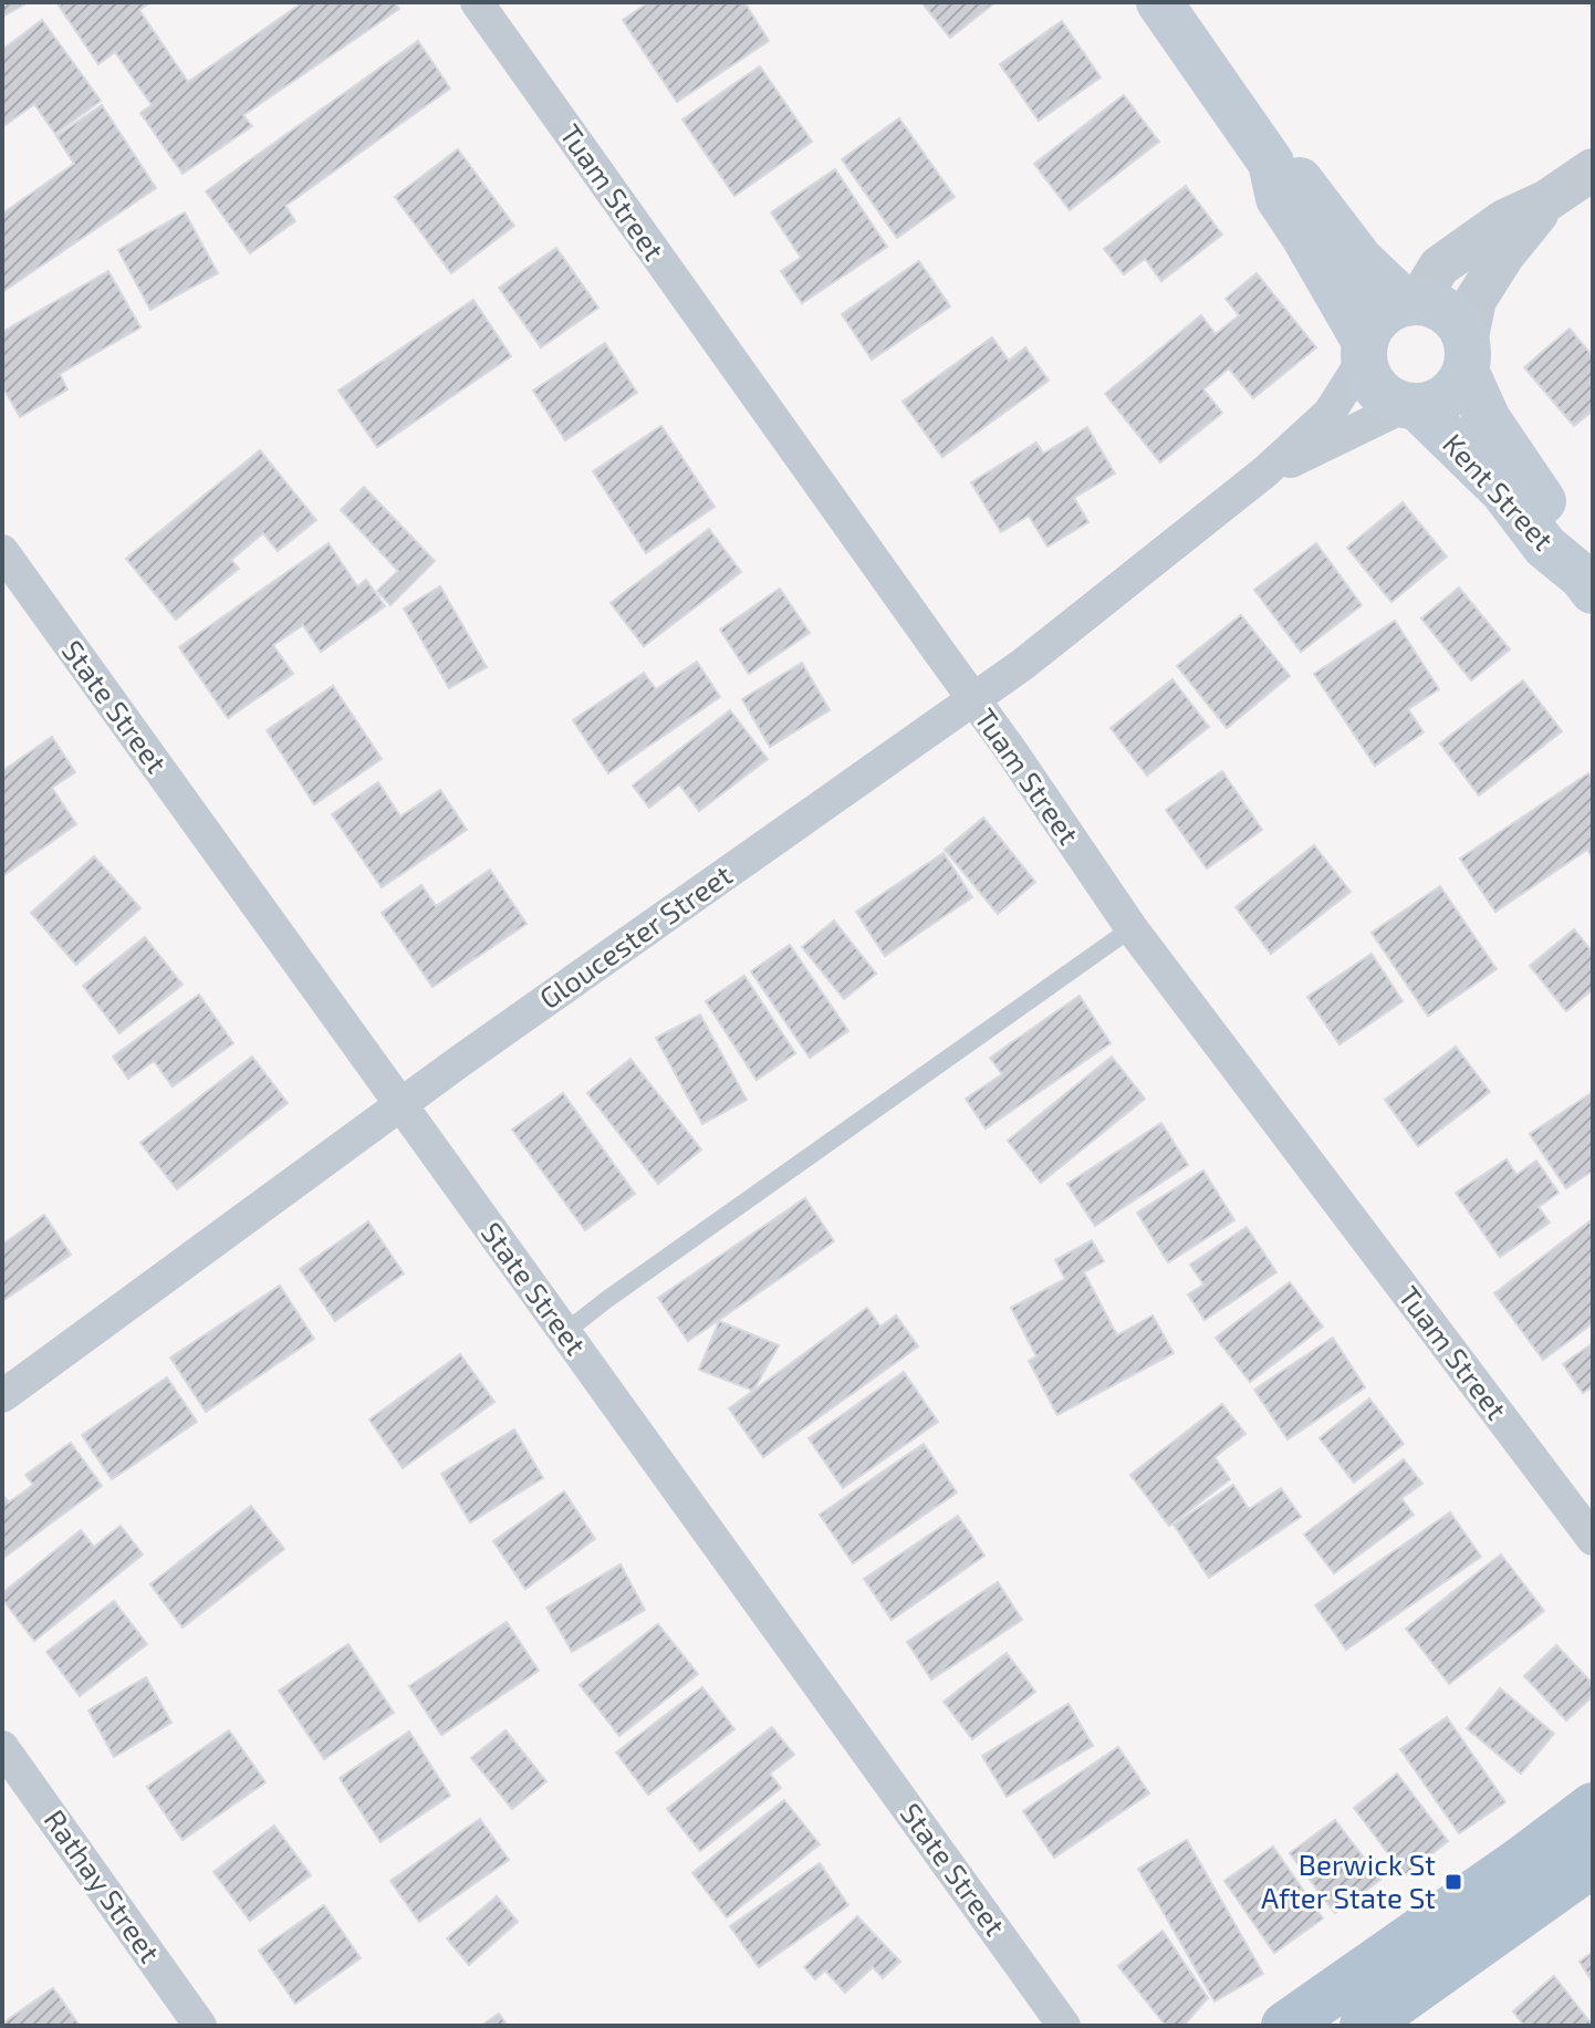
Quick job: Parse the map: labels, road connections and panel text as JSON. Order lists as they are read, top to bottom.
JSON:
{
  "streets": {
    "main road": ["Kent Street"],
    "street": [
      "Tuam Street",
      "State Street",
      "Gloucester Street",
      "Rathay Street"
    ]
  },
  "crossings": [
    ["Tuam Street", "Gloucester Street"],
    ["Kent Street", "Gloucester Street"],
    ["State Street", "Gloucester Street"]
  ],
  "places": {
    "transit": ["Berwick St After State St"]
  }
}
